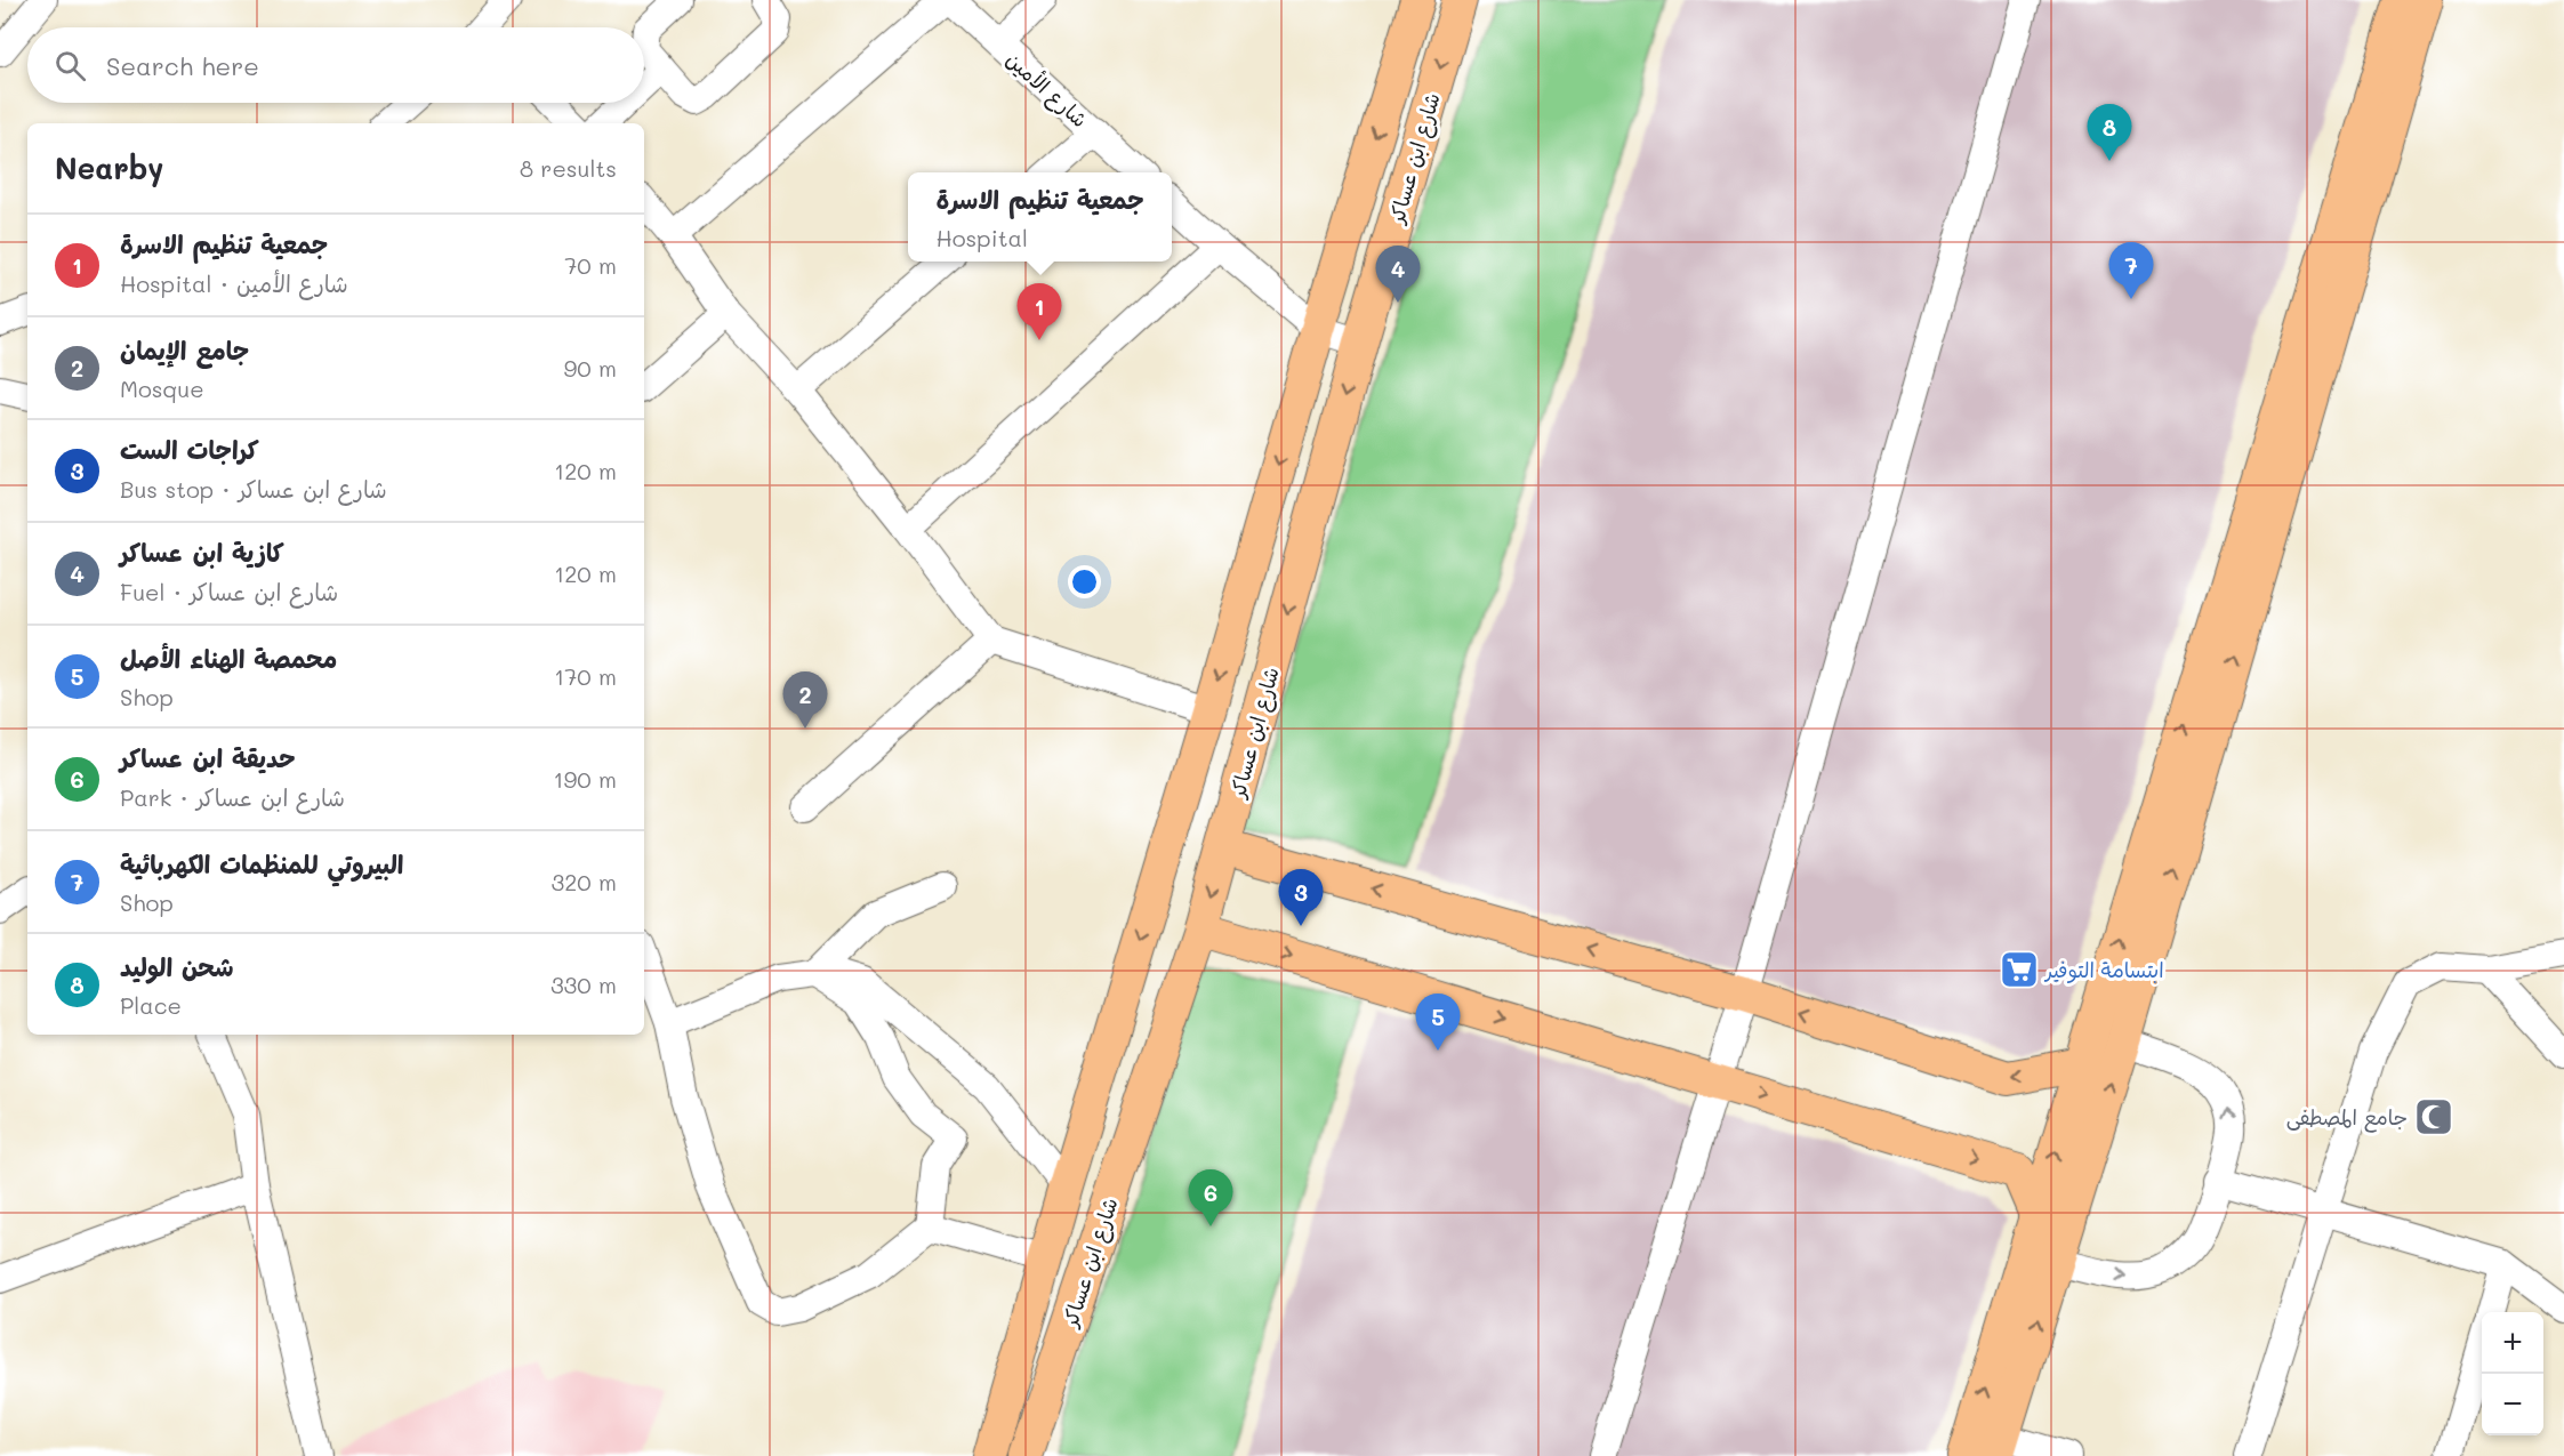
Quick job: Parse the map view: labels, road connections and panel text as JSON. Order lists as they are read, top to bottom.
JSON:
{
  "streets": {
    "main road": ["شارع ابن عساكر"],
    "street": ["شارع الأمين"]
  },
  "one_way": ["شارع ابن عساكر"],
  "places": {
    "supermarket": ["ابتسامة التوفير"],
    "mosque": ["جامع المصطفى"]
  },
  "page": {
    "search": "Search here",
    "pins": [
      "8",
      "7",
      "4",
      "1",
      "2",
      "3",
      "5",
      "6"
    ],
    "heading": ["Nearby", "8 results"],
    "popup": ["جمعية تنظيم الاسرة", "Hospital"],
    "list": [
      {
        "mark": "1",
        "name": "جمعية تنظيم الاسرة",
        "note": "Hospital · شارع الأمين",
        "value": "70 m"
      },
      {
        "mark": "2",
        "name": "جامع الإيمان",
        "note": "Mosque",
        "value": "90 m"
      },
      {
        "mark": "3",
        "name": "كراجات الست",
        "note": "Bus stop · شارع ابن عساكر",
        "value": "120 m"
      },
      {
        "mark": "4",
        "name": "كازية ابن عساكر",
        "note": "Fuel · شارع ابن عساكر",
        "value": "120 m"
      },
      {
        "mark": "5",
        "name": "محمصة الهناء الأصل",
        "note": "Shop",
        "value": "170 m"
      },
      {
        "mark": "6",
        "name": "حديقة ابن عساكر",
        "note": "Park · شارع ابن عساكر",
        "value": "190 m"
      },
      {
        "mark": "7",
        "name": "البيروتي للمنظمات الكهربائية",
        "note": "Shop",
        "value": "320 m"
      },
      {
        "mark": "8",
        "name": "شحن الوليد",
        "note": "Place",
        "value": "330 m"
      }
    ],
    "map_buttons": ["+", "−"]
  }
}
